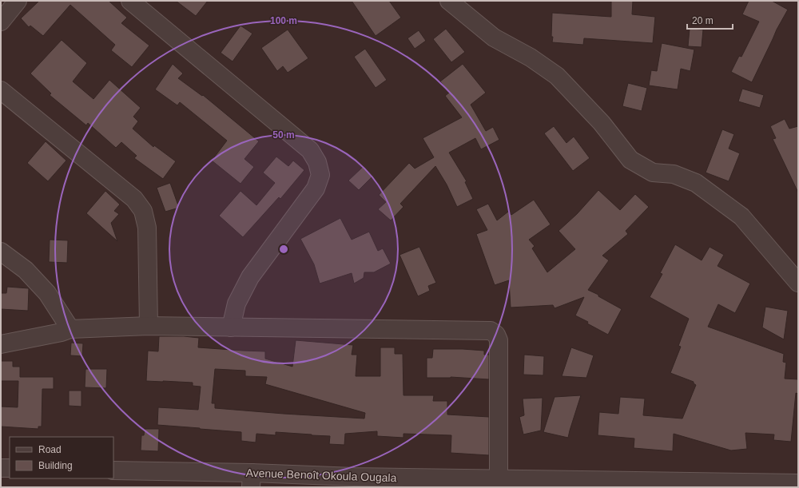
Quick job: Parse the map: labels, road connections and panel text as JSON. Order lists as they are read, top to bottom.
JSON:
{
  "streets": {
    "street": ["Avenue Benoît Okoula Ougala"]
  },
  "legend": ["Road", "Building"],
  "scale_bar": "20 m",
  "rings": ["100 m", "50 m"]
}
